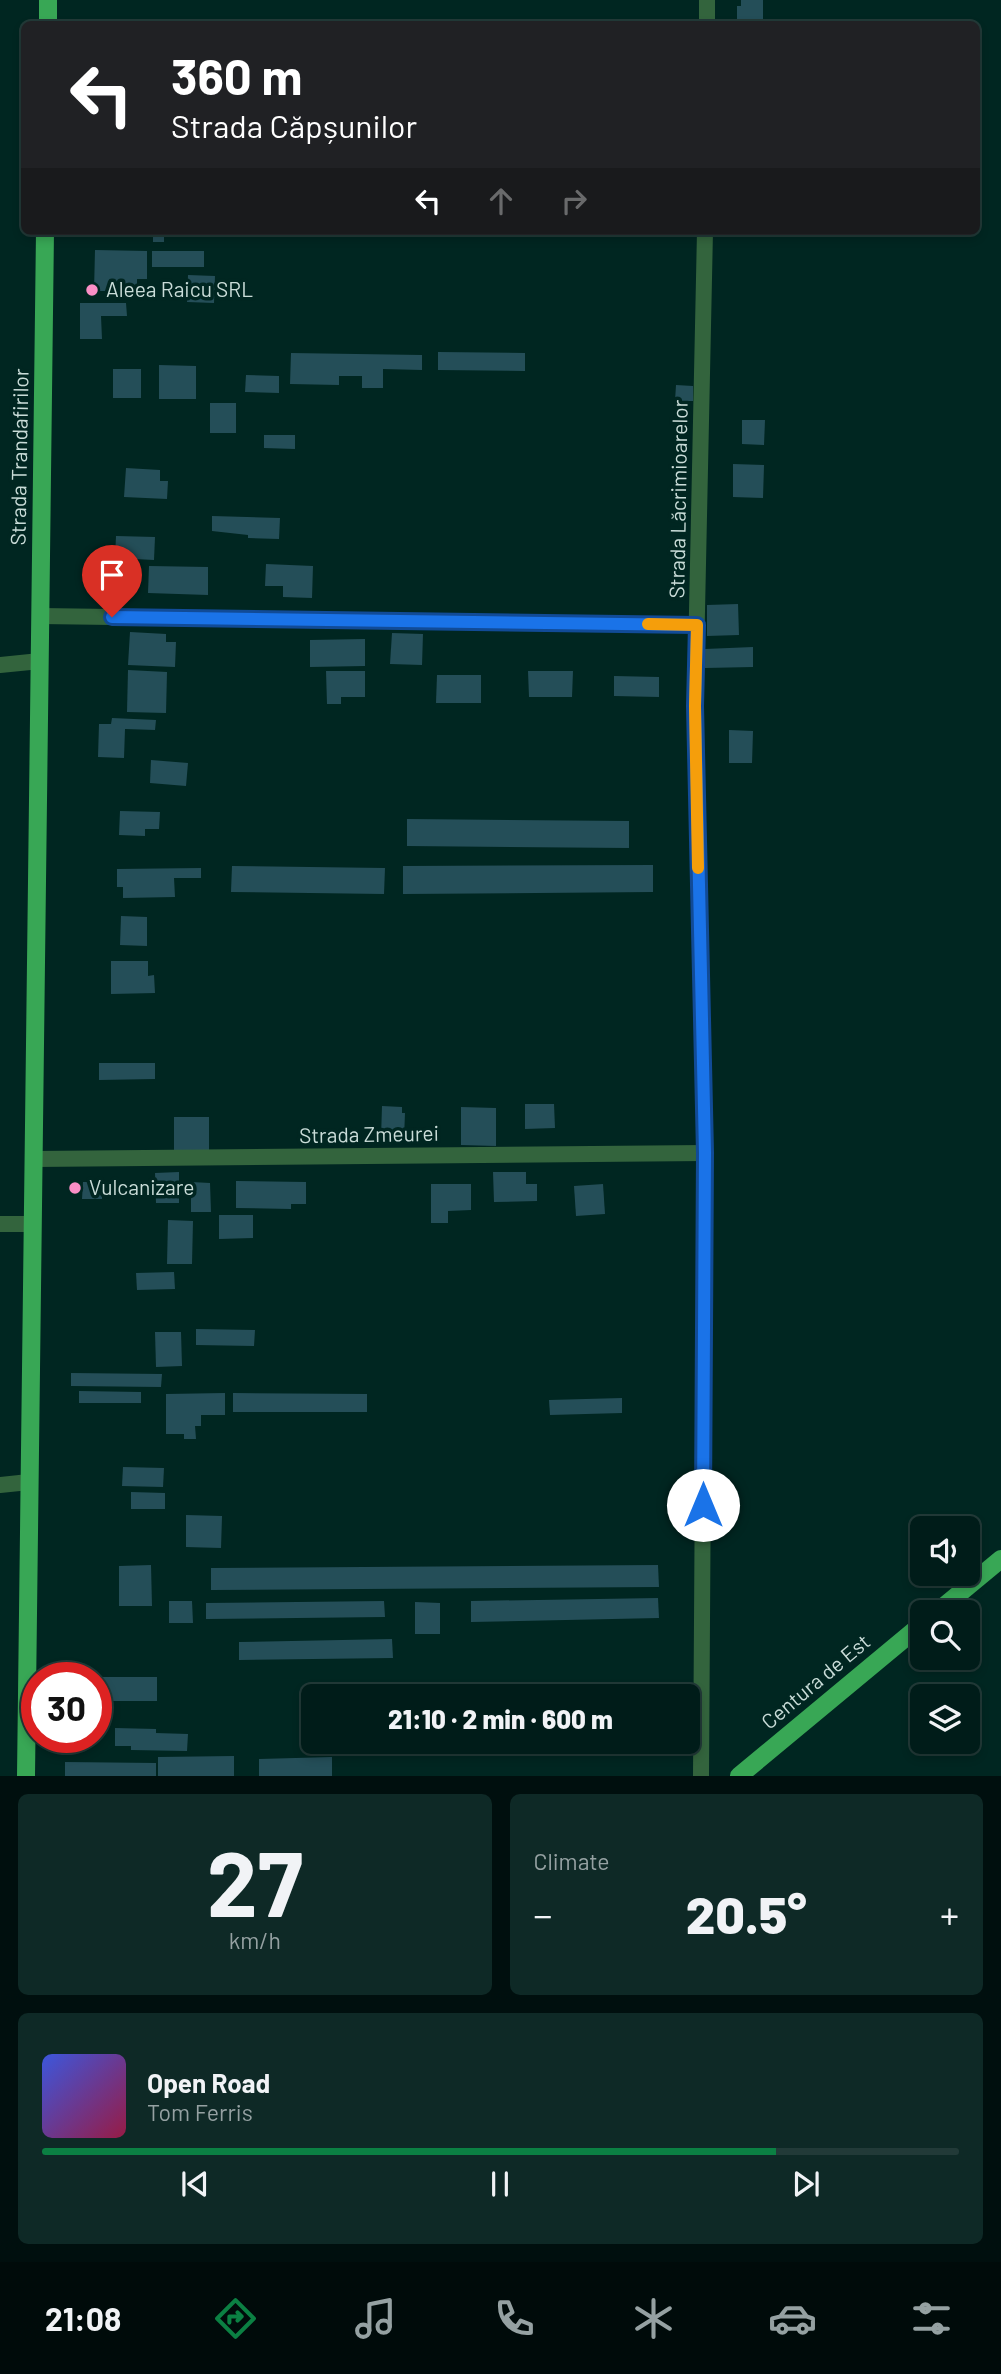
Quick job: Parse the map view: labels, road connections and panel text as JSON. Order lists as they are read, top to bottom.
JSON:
{
  "streets": {
    "main road": ["Strada Trandafirilor", "Centura de Est"],
    "street": ["Strada Lăcrimioarelor", "Strada Zmeurei"]
  },
  "crossings": [
    ["Strada Trandafirilor", "Strada Zmeurei"],
    ["Strada Lăcrimioarelor", "Strada Zmeurei"]
  ],
  "places": ["Aleea Raicu SRL", "Vulcanizare"],
  "page": {
    "turn": ["360 m", "Strada Căpșunilor"],
    "limit": "30",
    "trip": "21:10 · 2 min · 600 m",
    "tile": [
      ["27", "km/h"],
      "Climate"
    ],
    "heat": ["−", "20.5°", "+"],
    "song": ["Open Road", "Tom Ferris"],
    "tabs": "21:08"
  }
}
